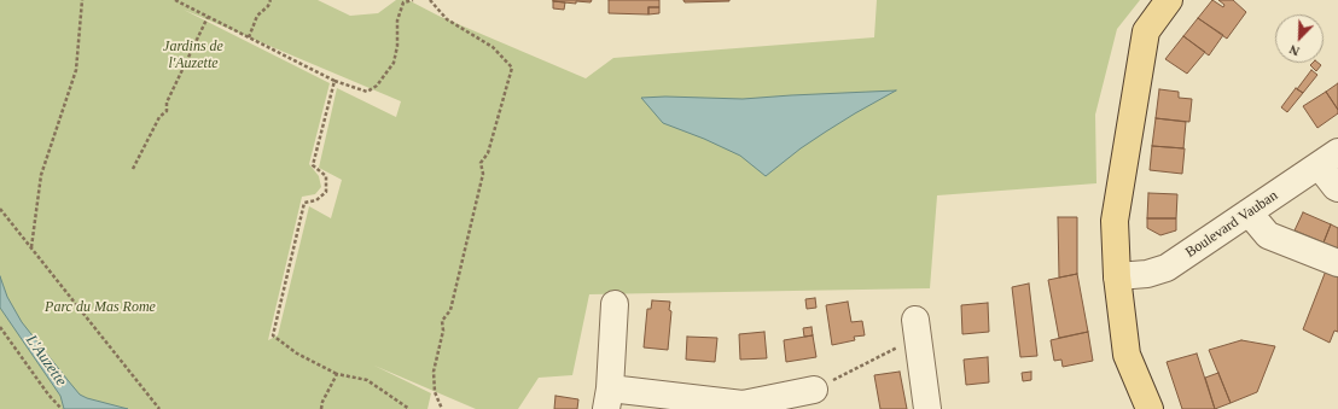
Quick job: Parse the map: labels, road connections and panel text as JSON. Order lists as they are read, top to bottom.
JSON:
{
  "streets": {
    "street": ["Boulevard Vauban"]
  },
  "water": ["L'Auzette"],
  "parks": ["Jardins de l'Auzette", "Parc du Mas Rome"],
  "north": "bottom left"
}
